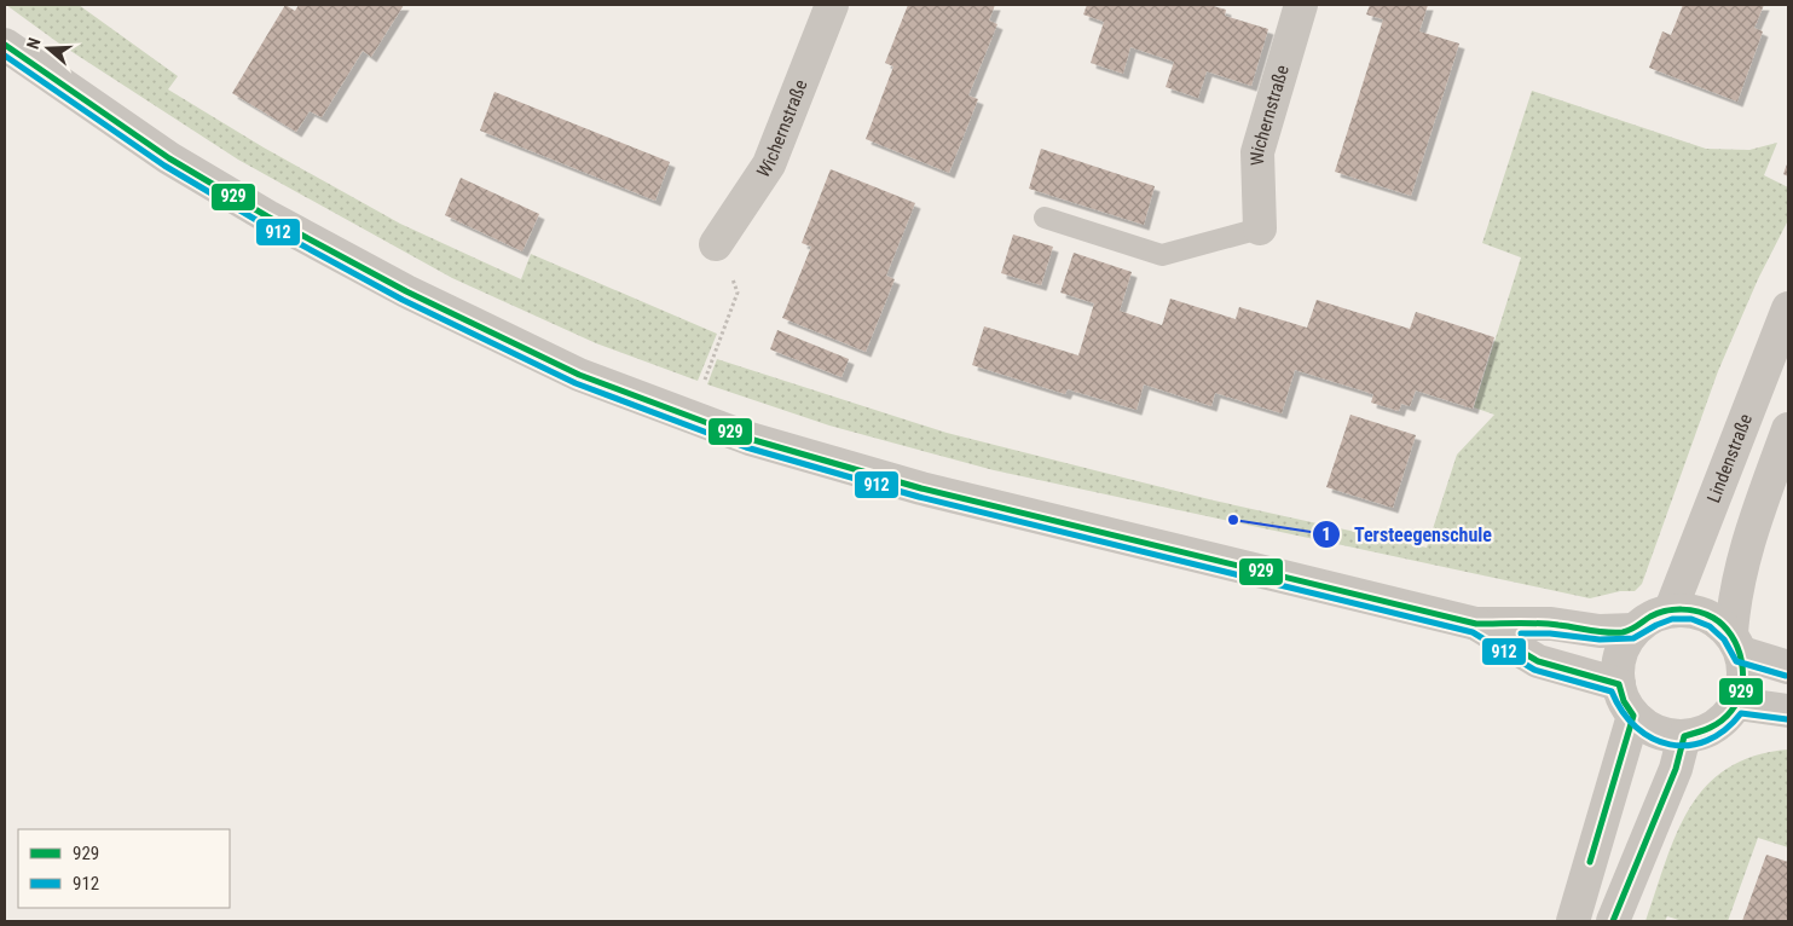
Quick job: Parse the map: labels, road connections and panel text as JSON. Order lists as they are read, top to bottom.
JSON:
{
  "streets": {
    "street": ["Wichernstraße", "Lindenstraße"]
  },
  "places": ["Tersteegenschule"],
  "lines": ["transit line 929", "transit line 912"],
  "legend": ["929", "912"],
  "north": "left"
}
